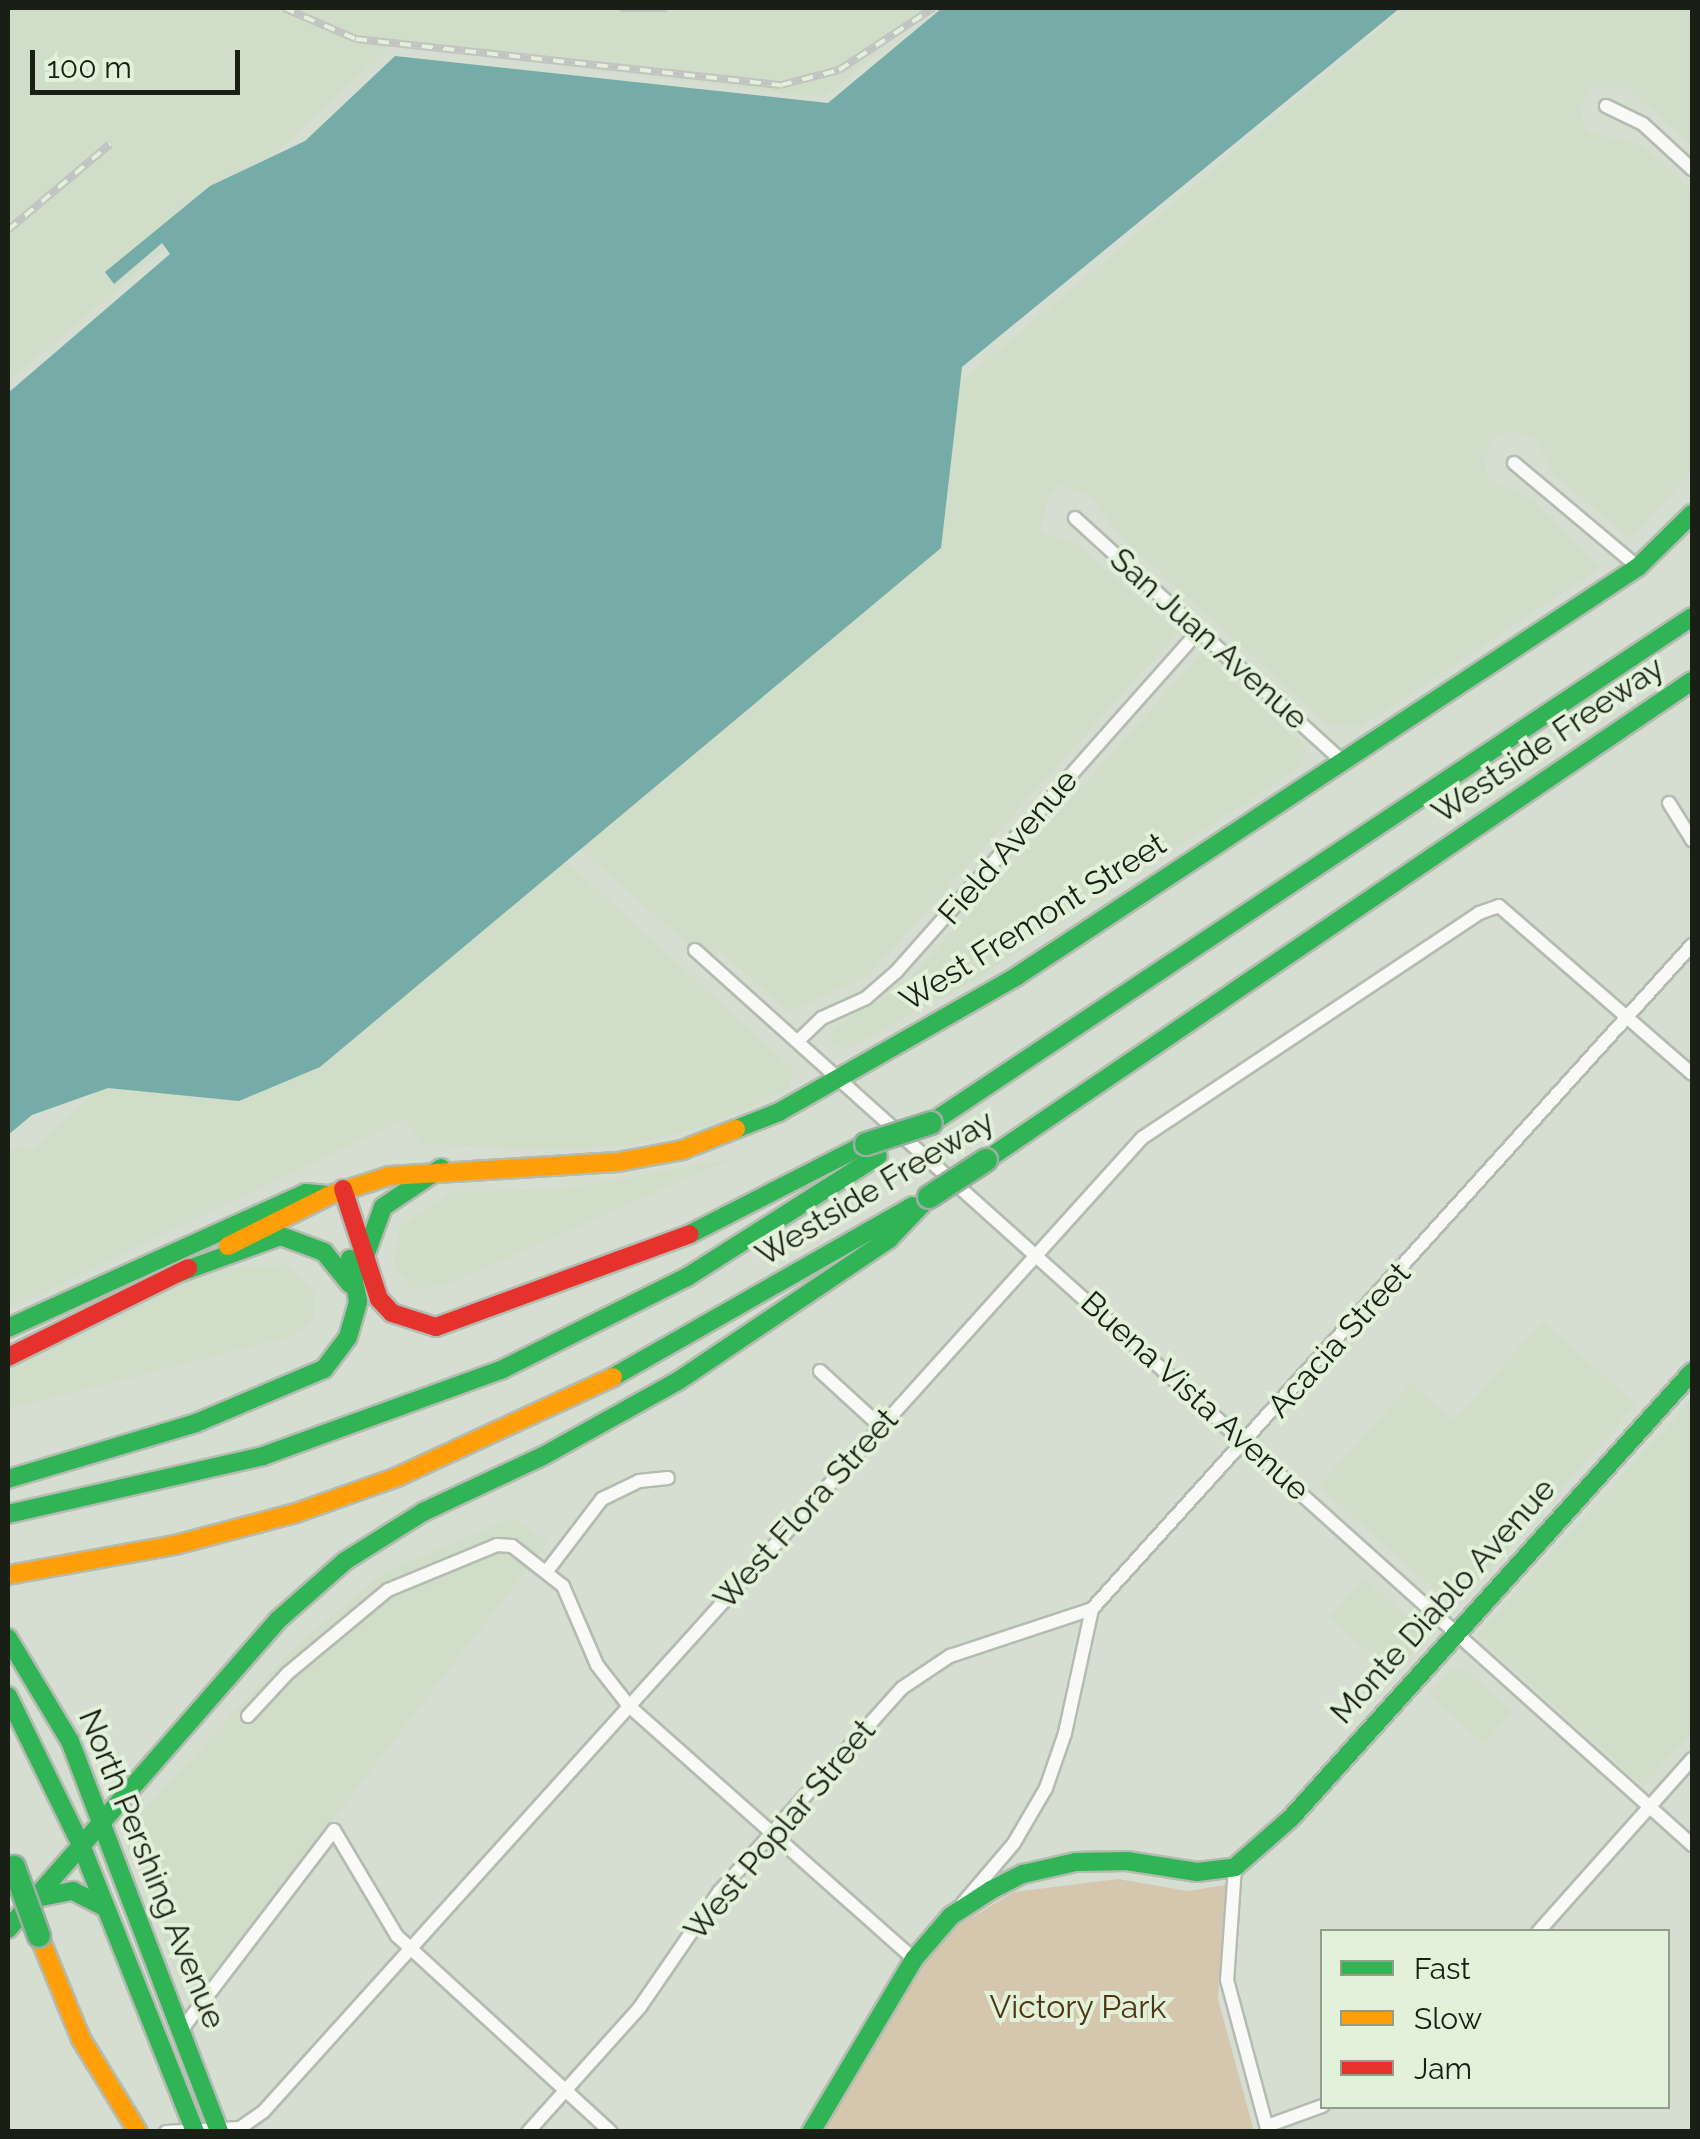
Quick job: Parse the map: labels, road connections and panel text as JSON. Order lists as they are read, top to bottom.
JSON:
{
  "streets": {
    "main road": [
      "Westside Freeway",
      "West Fremont Street",
      "Monte Diablo Avenue",
      "North Pershing Avenue"
    ],
    "street": [
      "San Juan Avenue",
      "Field Avenue",
      "Acacia Street",
      "Buena Vista Avenue",
      "West Flora Street",
      "West Poplar Street"
    ]
  },
  "crossings": [
    ["San Juan Avenue", "Field Avenue"],
    ["San Juan Avenue", "West Fremont Street"],
    ["Field Avenue", "Buena Vista Avenue"],
    ["West Fremont Street", "Buena Vista Avenue"],
    ["Acacia Street", "Buena Vista Avenue"],
    ["Acacia Street", "West Flora Street"],
    ["Acacia Street", "West Poplar Street"],
    ["Buena Vista Avenue", "West Flora Street"],
    ["Buena Vista Avenue", "Monte Diablo Avenue"],
    ["West Flora Street", "North Pershing Avenue"]
  ],
  "parks": ["Victory Park"],
  "legend": ["Fast", "Slow", "Jam"],
  "scale_bar": "100 m"
}
